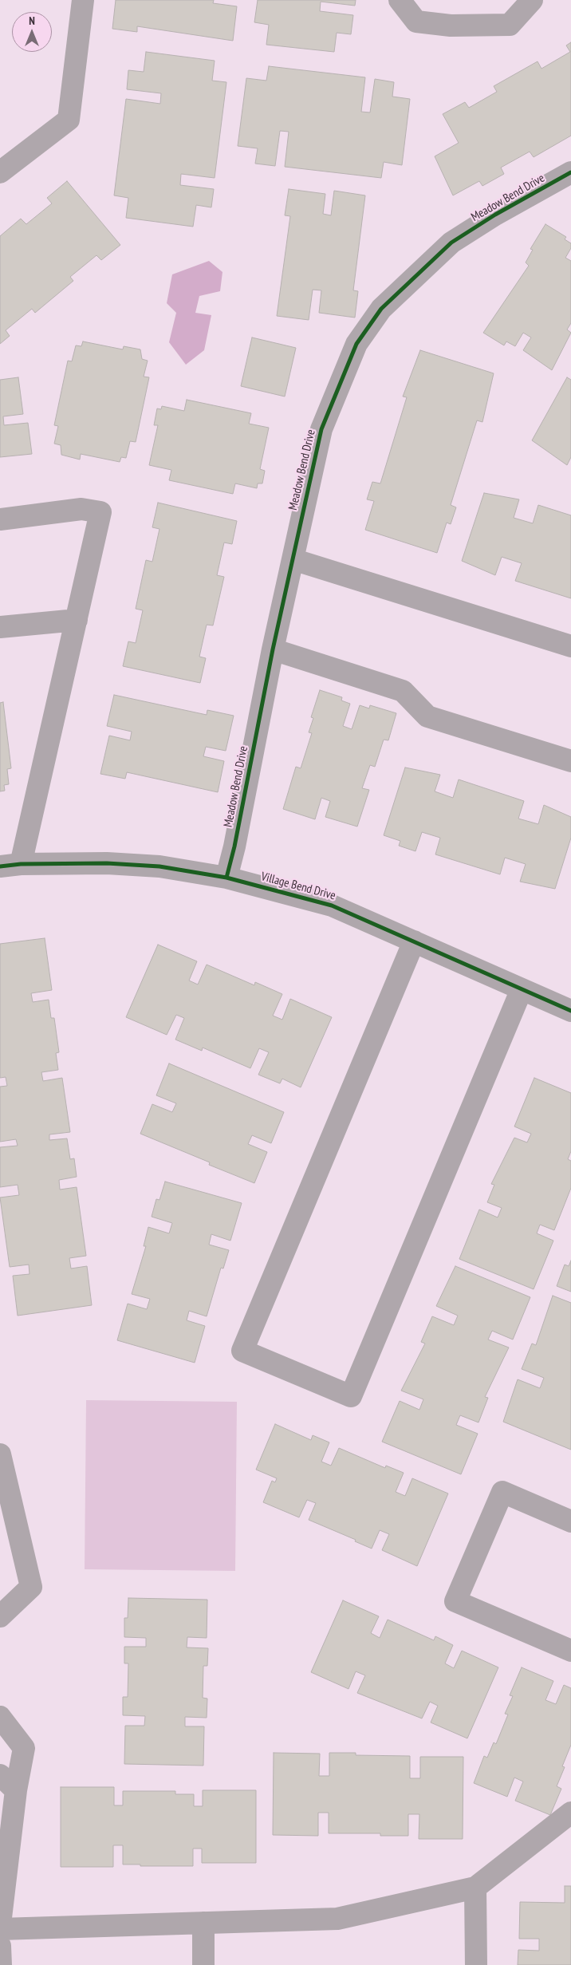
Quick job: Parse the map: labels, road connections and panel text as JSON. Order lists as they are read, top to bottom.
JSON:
{
  "streets": {
    "street": ["Meadow Bend Drive", "Village Bend Drive"]
  },
  "crossings": [
    ["Meadow Bend Drive", "Village Bend Drive"]
  ],
  "north": "top"
}
